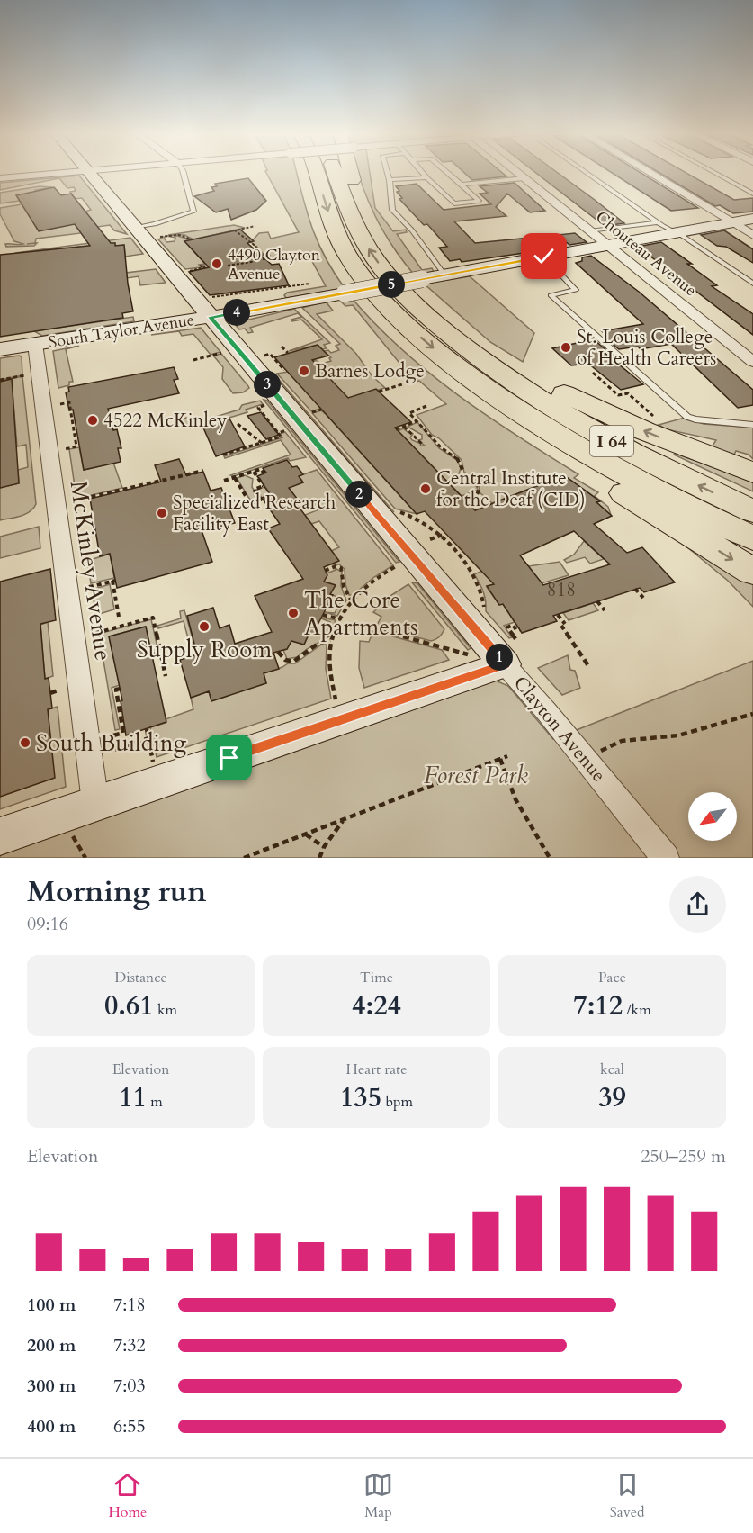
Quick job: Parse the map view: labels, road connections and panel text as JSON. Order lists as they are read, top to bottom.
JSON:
{
  "streets": {
    "highway": ["I 64"],
    "street": [
      "Chouteau Avenue",
      "South Taylor Avenue",
      "McKinley Avenue",
      "Clayton Avenue"
    ]
  },
  "crossings": [
    ["Chouteau Avenue", "South Taylor Avenue"],
    ["South Taylor Avenue", "McKinley Avenue"],
    ["South Taylor Avenue", "Clayton Avenue"]
  ],
  "parks": ["Forest Park"],
  "places": [
    "4490 Clayton Avenue",
    "St. Louis College of Health Careers",
    "Barnes Lodge",
    "4522 McKinley",
    "Central Institute for the Deaf (CID)",
    "Specialized Research Facility East",
    "The Core Apartments",
    "Supply Room",
    "South Building"
  ],
  "house_numbers": ["818"],
  "north": "bottom left",
  "page": {
    "pins": [
      "5",
      "4",
      "3",
      "2",
      "1"
    ],
    "heading": ["Morning run", "09:16"],
    "stats": [
      ["Distance", "0.61 km"],
      ["Time", "4:24"],
      ["Pace", "7:12 /km"],
      ["Elevation", "11 m"],
      ["Heart rate", "135 bpm"],
      ["kcal", "39"]
    ],
    "chart": ["Elevation", "250–259 m"],
    "list": [
      {
        "name": "100 m",
        "note": "7:18"
      },
      {
        "name": "200 m",
        "note": "7:32"
      },
      {
        "name": "300 m",
        "note": "7:03"
      },
      {
        "name": "400 m",
        "note": "6:55"
      }
    ],
    "tabs": ["Home", "Map", "Saved"]
  }
}
